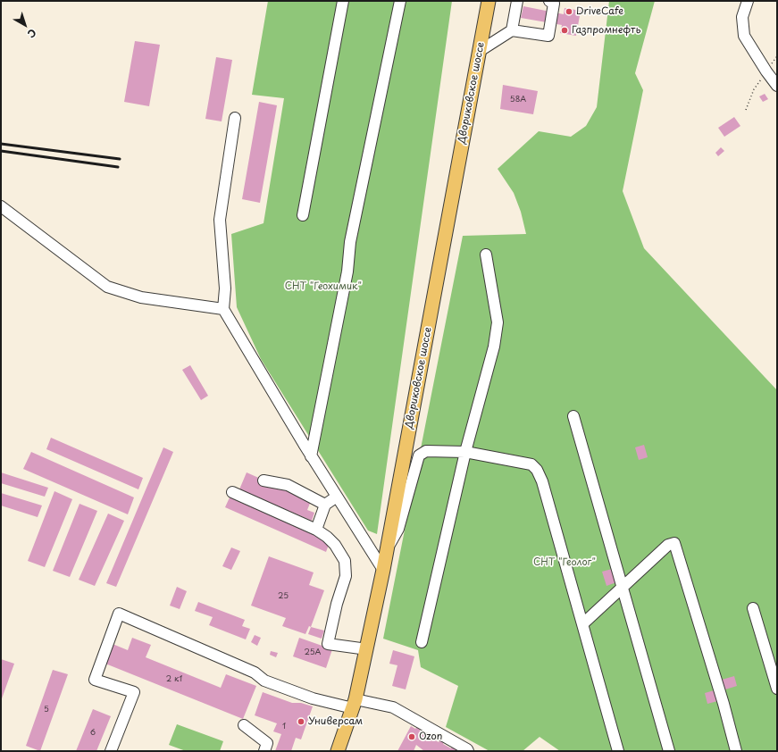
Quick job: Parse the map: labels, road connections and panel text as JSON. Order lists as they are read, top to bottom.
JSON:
{
  "streets": {
    "main road": ["Двориковское шоссе"]
  },
  "parks": ["СНТ \"Геохимик\"", "СНТ \"Геолог\""],
  "places": [
    "DriveCafe",
    "Газпромнефть",
    "Универсам",
    "Ozon"
  ],
  "house_numbers": [
    "58А",
    "25",
    "25А",
    "2 к1",
    "5",
    "1",
    "6"
  ],
  "north": "bottom right"
}
